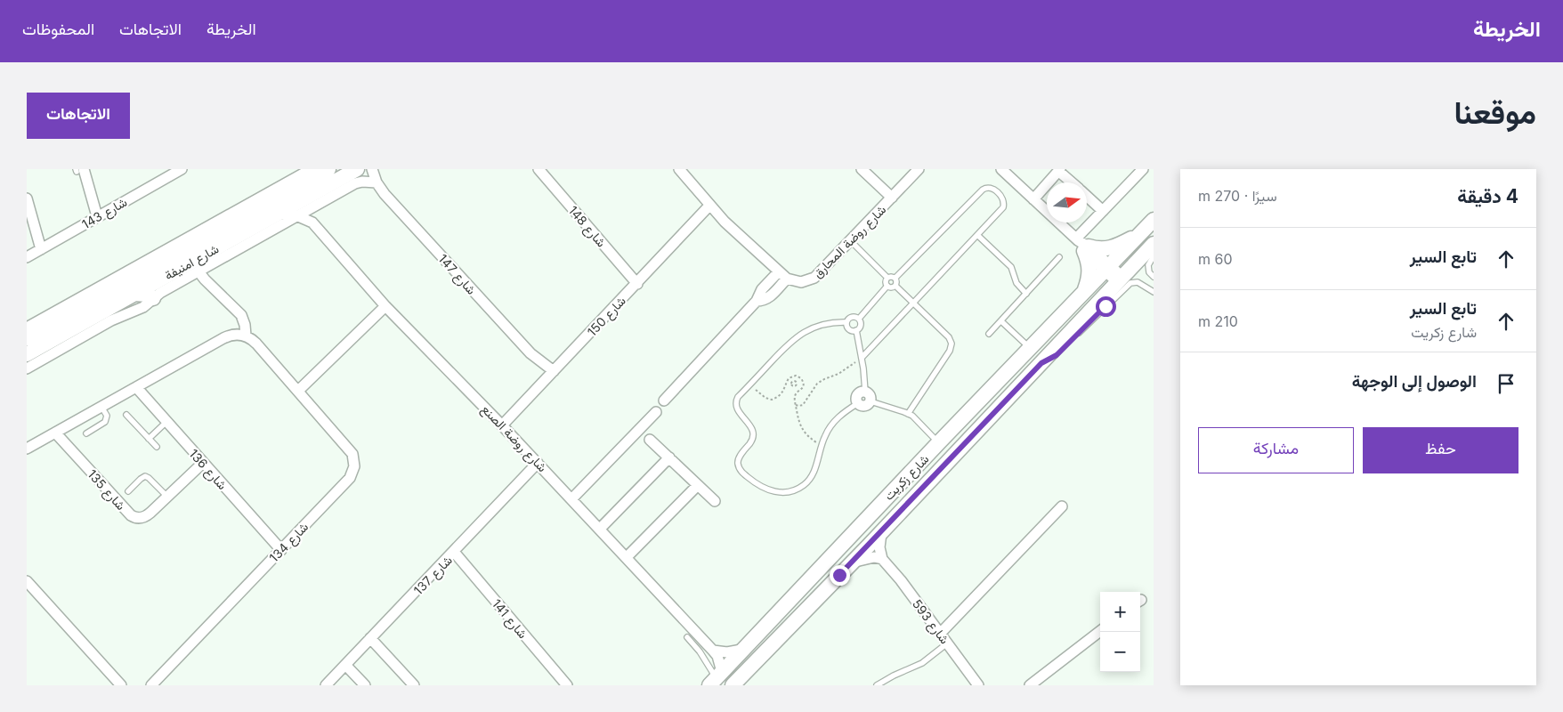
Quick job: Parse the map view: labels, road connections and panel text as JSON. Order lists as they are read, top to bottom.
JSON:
{
  "streets": {
    "street": [
      "شارع 143",
      "شارع 148",
      "شارع روضة المحارق",
      "شارع امنيفة",
      "شارع 147",
      "شارع 150",
      "شارع روضة الصنع",
      "شارع 136",
      "شارع زكريت",
      "شارع 135",
      "شارع 134",
      "شارع 137",
      "شارع 141",
      "شارع 593"
    ]
  },
  "crossings": [
    ["شارع 148", "شارع 150"],
    ["شارع امنيفة", "شارع روضة الصنع"],
    ["شارع 147", "شارع 150"],
    ["شارع 150", "شارع روضة الصنع"],
    ["شارع روضة الصنع", "شارع زكريت"],
    ["شارع روضة الصنع", "شارع 137"],
    ["شارع 136", "شارع 135"],
    ["شارع 136", "شارع 134"],
    ["شارع 137", "شارع 141"]
  ],
  "north": "right",
  "page": {
    "header": "الخريطة",
    "nav": ["الخريطة", "الاتجاهات", "المحفوظات"],
    "title": "موقعنا",
    "buttons": [
      "الاتجاهات",
      ["حفظ", "مشاركة"]
    ],
    "heading": ["4 دقيقة", "سيرًا · 270 m"],
    "list": [
      ["تابع السير", "60 m"],
      ["تابع السير", "شارع زكريت", "210 m"],
      "الوصول إلى الوجهة"
    ],
    "map_buttons": ["+", "−"]
  }
}
